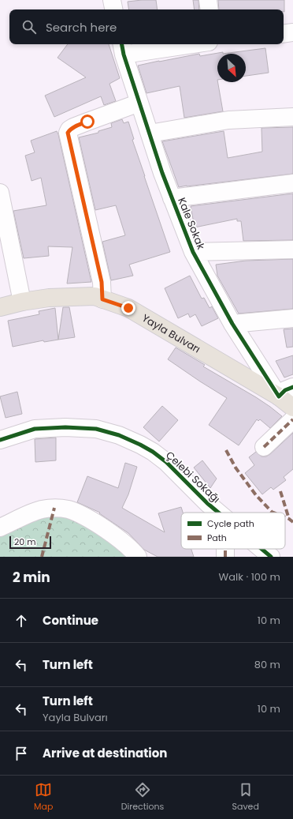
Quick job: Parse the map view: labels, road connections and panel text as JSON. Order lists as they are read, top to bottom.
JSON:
{
  "streets": {
    "main road": ["Yayla Bulvarı"],
    "street": ["Kale Sokak", "Çelebi Sokağı"]
  },
  "crossings": [
    ["Kale Sokak", "Yayla Bulvarı"]
  ],
  "legend": ["Cycle path", "Path"],
  "scale_bar": "20 m",
  "north": "bottom right",
  "page": {
    "search": "Search here",
    "scale": "20 m",
    "heading": ["2 min", "Walk · 100 m"],
    "list": [
      ["Continue", "10 m"],
      ["Turn left", "80 m"],
      ["Turn left", "Yayla Bulvarı", "10 m"],
      "Arrive at destination"
    ],
    "nav": ["Map", "Directions", "Saved"]
  }
}
